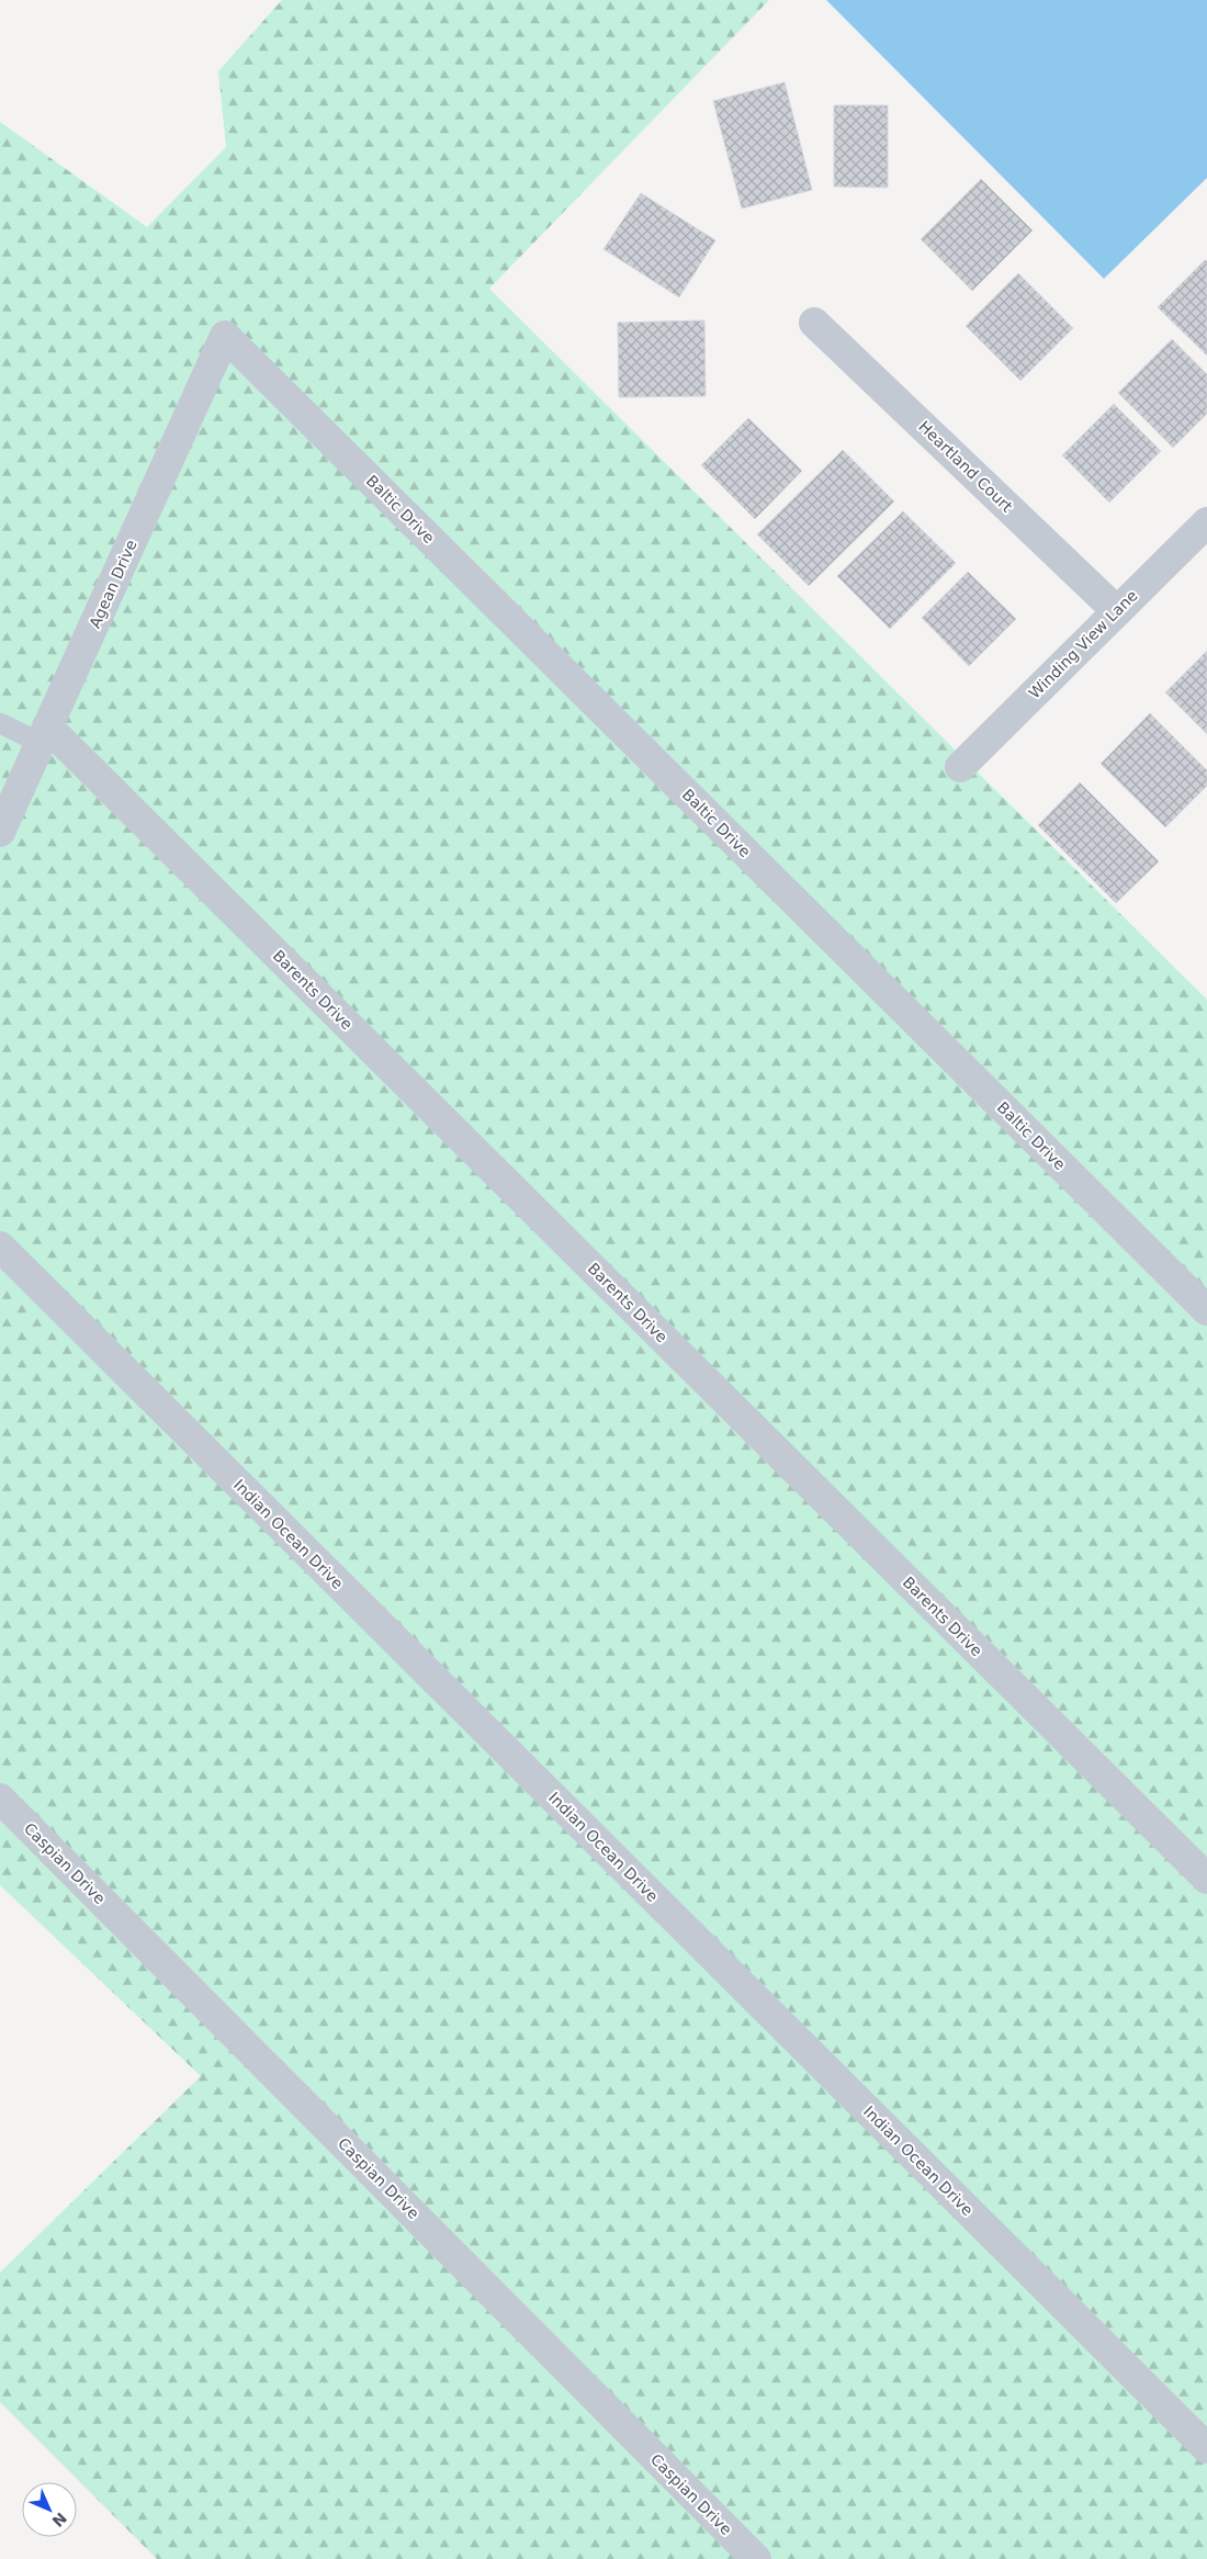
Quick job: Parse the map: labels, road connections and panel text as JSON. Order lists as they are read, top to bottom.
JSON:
{
  "streets": {
    "street": [
      "Heartland Court",
      "Baltic Drive",
      "Agean Drive",
      "Winding View Lane",
      "Barents Drive",
      "Indian Ocean Drive",
      "Caspian Drive"
    ]
  },
  "crossings": [
    ["Heartland Court", "Winding View Lane"],
    ["Baltic Drive", "Agean Drive"],
    ["Agean Drive", "Barents Drive"]
  ],
  "north": "bottom right"
}
